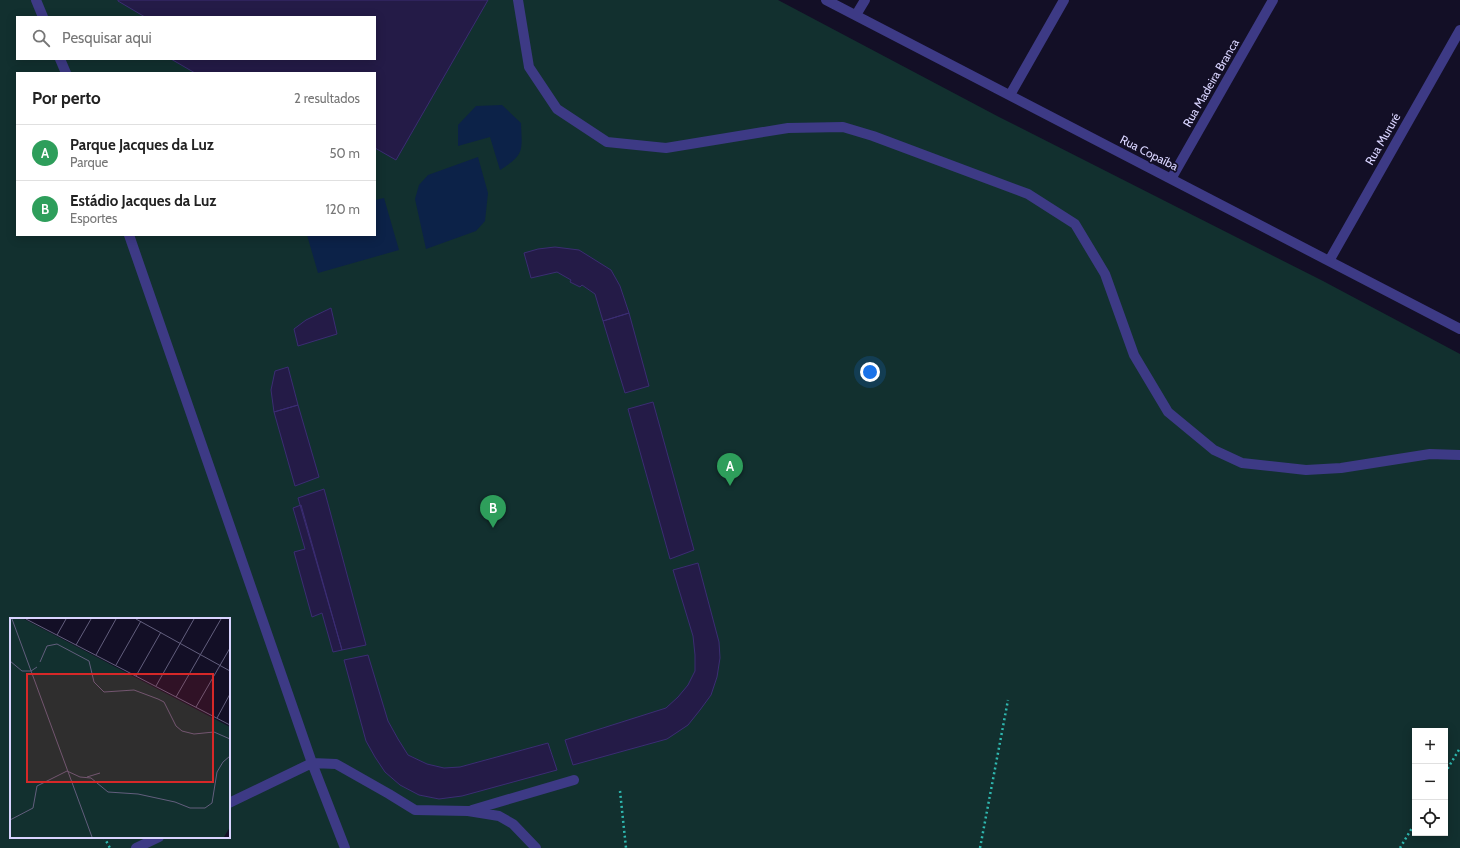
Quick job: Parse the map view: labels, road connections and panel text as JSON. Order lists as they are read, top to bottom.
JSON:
{
  "streets": {
    "street": ["Rua Madeira Branca", "Rua Mururé", "Rua Copaíba"]
  },
  "crossings": [
    ["Rua Madeira Branca", "Rua Copaíba"],
    ["Rua Mururé", "Rua Copaíba"]
  ],
  "page": {
    "search": "Pesquisar aqui",
    "heading": ["Por perto", "2 resultados"],
    "list": [
      {
        "mark": "A",
        "name": "Parque Jacques da Luz",
        "note": "Parque",
        "value": "50 m"
      },
      {
        "mark": "B",
        "name": "Estádio Jacques da Luz",
        "note": "Esportes",
        "value": "120 m"
      }
    ],
    "pins": ["A", "B"],
    "map_buttons": ["+", "−"]
  }
}
